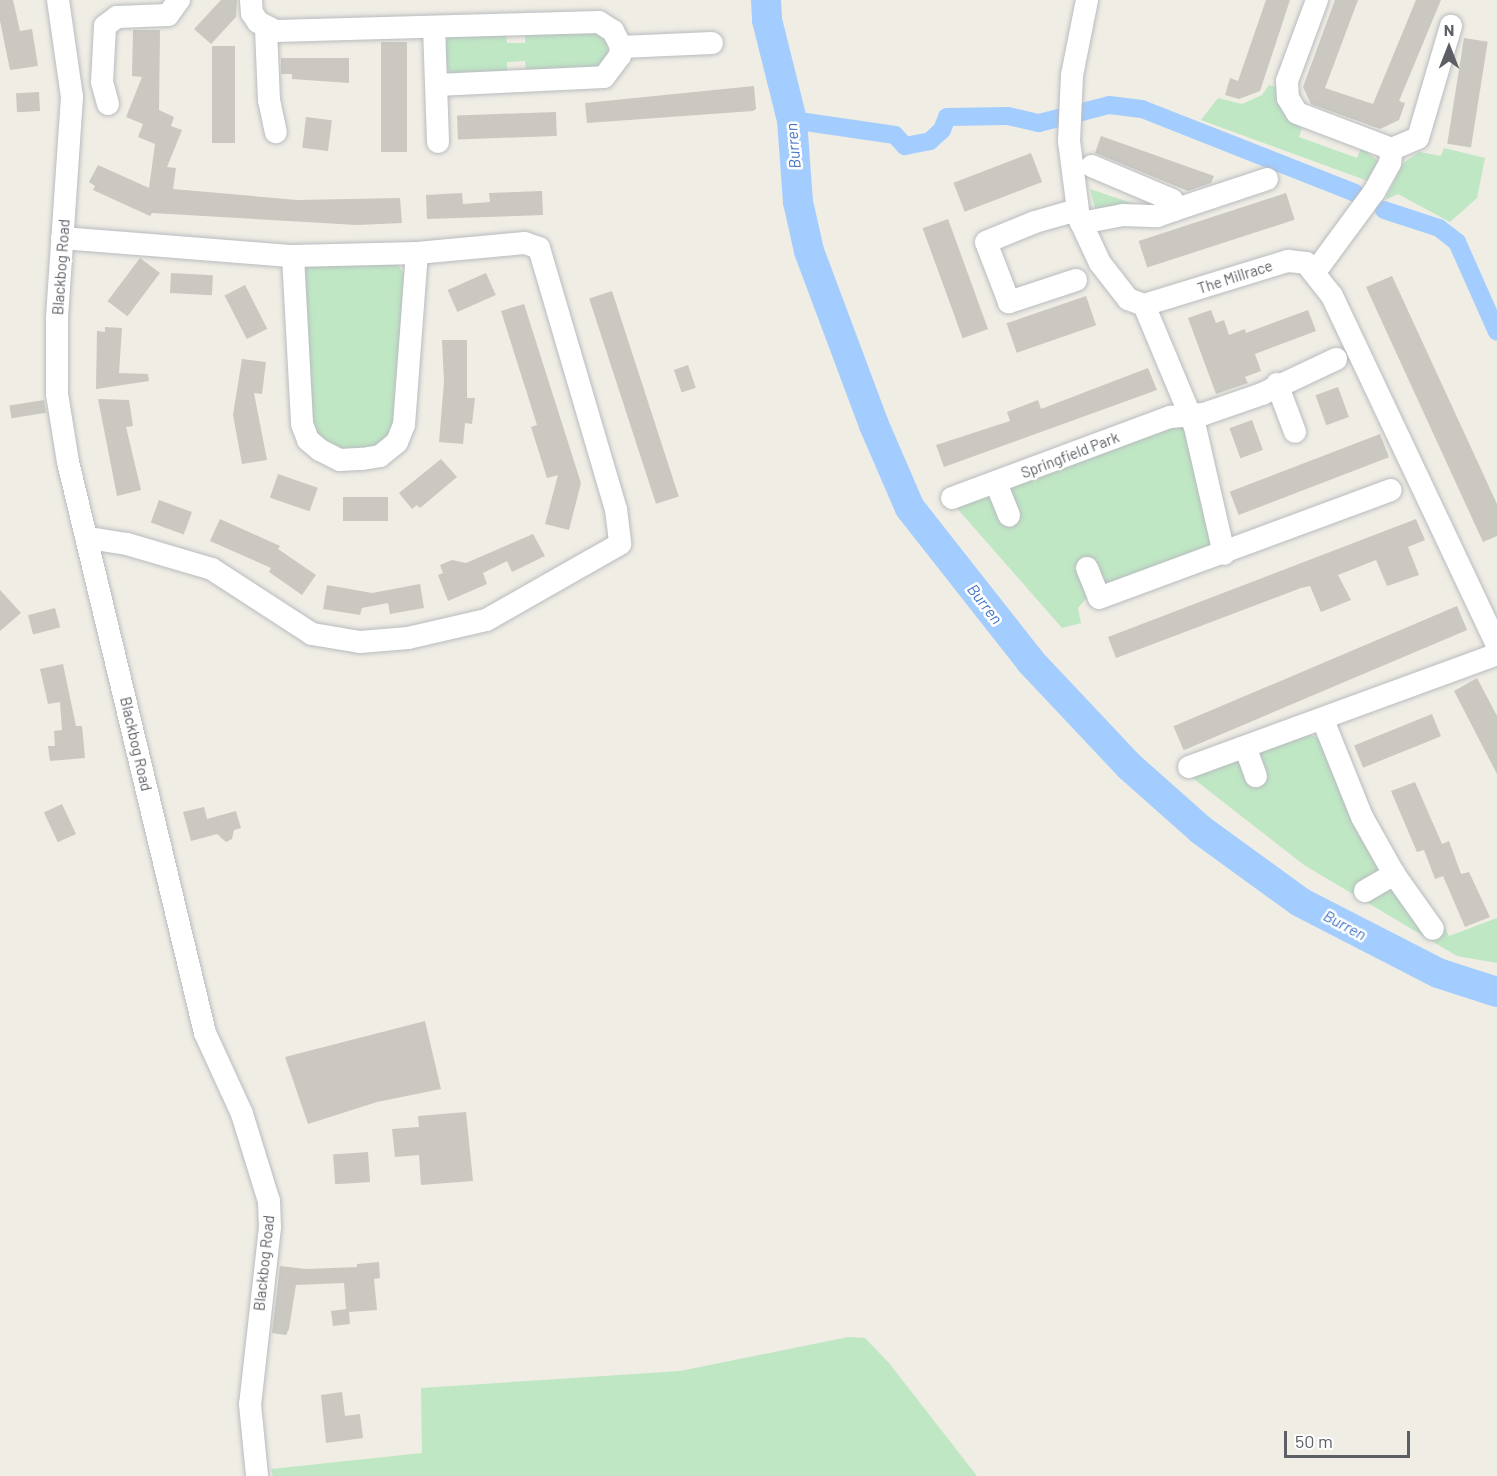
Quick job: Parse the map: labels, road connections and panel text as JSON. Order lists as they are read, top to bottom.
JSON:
{
  "streets": {
    "street": ["Blackbog Road", "The Millrace", "Springfield Park"]
  },
  "water": ["Burren"],
  "scale_bar": "50 m",
  "north": "top"
}
